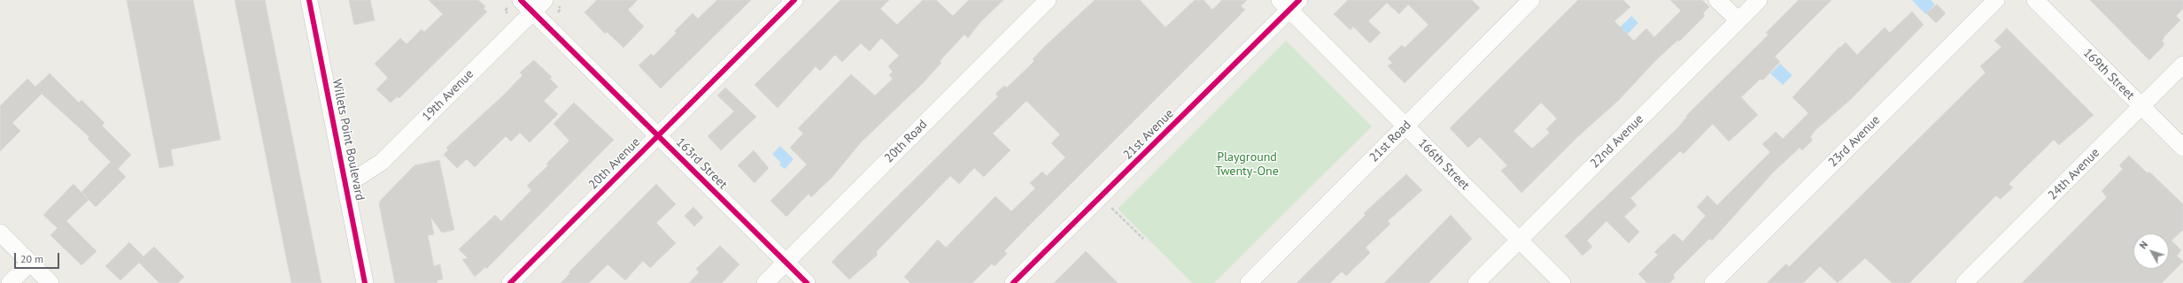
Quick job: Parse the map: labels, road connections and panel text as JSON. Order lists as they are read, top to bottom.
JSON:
{
  "streets": {
    "street": [
      "169th Street",
      "19th Avenue",
      "21st Avenue",
      "Willets Point Boulevard",
      "20th Road",
      "21st Road",
      "22nd Avenue",
      "23rd Avenue",
      "20th Avenue",
      "163rd Street",
      "166th Street",
      "24th Avenue"
    ]
  },
  "crossings": [
    ["169th Street", "24th Avenue"],
    ["19th Avenue", "Willets Point Boulevard"],
    ["19th Avenue", "163rd Street"],
    ["21st Avenue", "166th Street"],
    ["20th Road", "163rd Street"],
    ["21st Road", "166th Street"],
    ["22nd Avenue", "166th Street"],
    ["20th Avenue", "163rd Street"]
  ],
  "parks": ["Playground Twenty-One"],
  "scale_bar": "20 m",
  "north": "top left"
}
